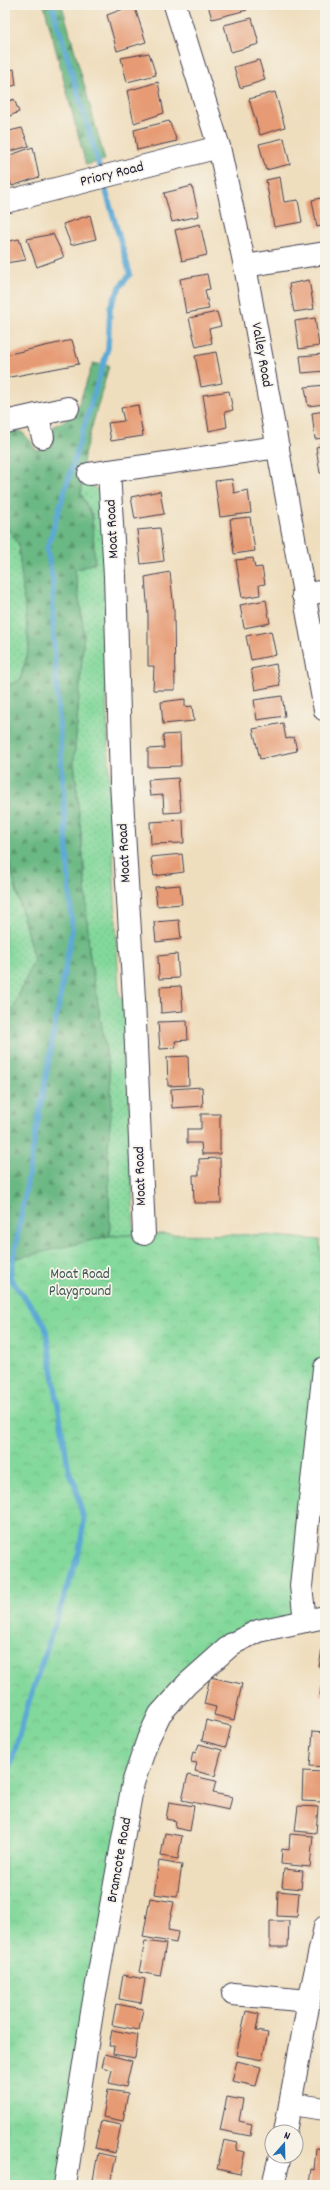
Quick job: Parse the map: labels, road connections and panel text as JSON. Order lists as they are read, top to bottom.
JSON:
{
  "streets": {
    "street": [
      "Priory Road",
      "Valley Road",
      "Moat Road",
      "Bramcote Road"
    ]
  },
  "crossings": [
    ["Priory Road", "Valley Road"],
    ["Valley Road", "Moat Road"]
  ],
  "parks": ["Moat Road Playground"],
  "north": "top"
}
